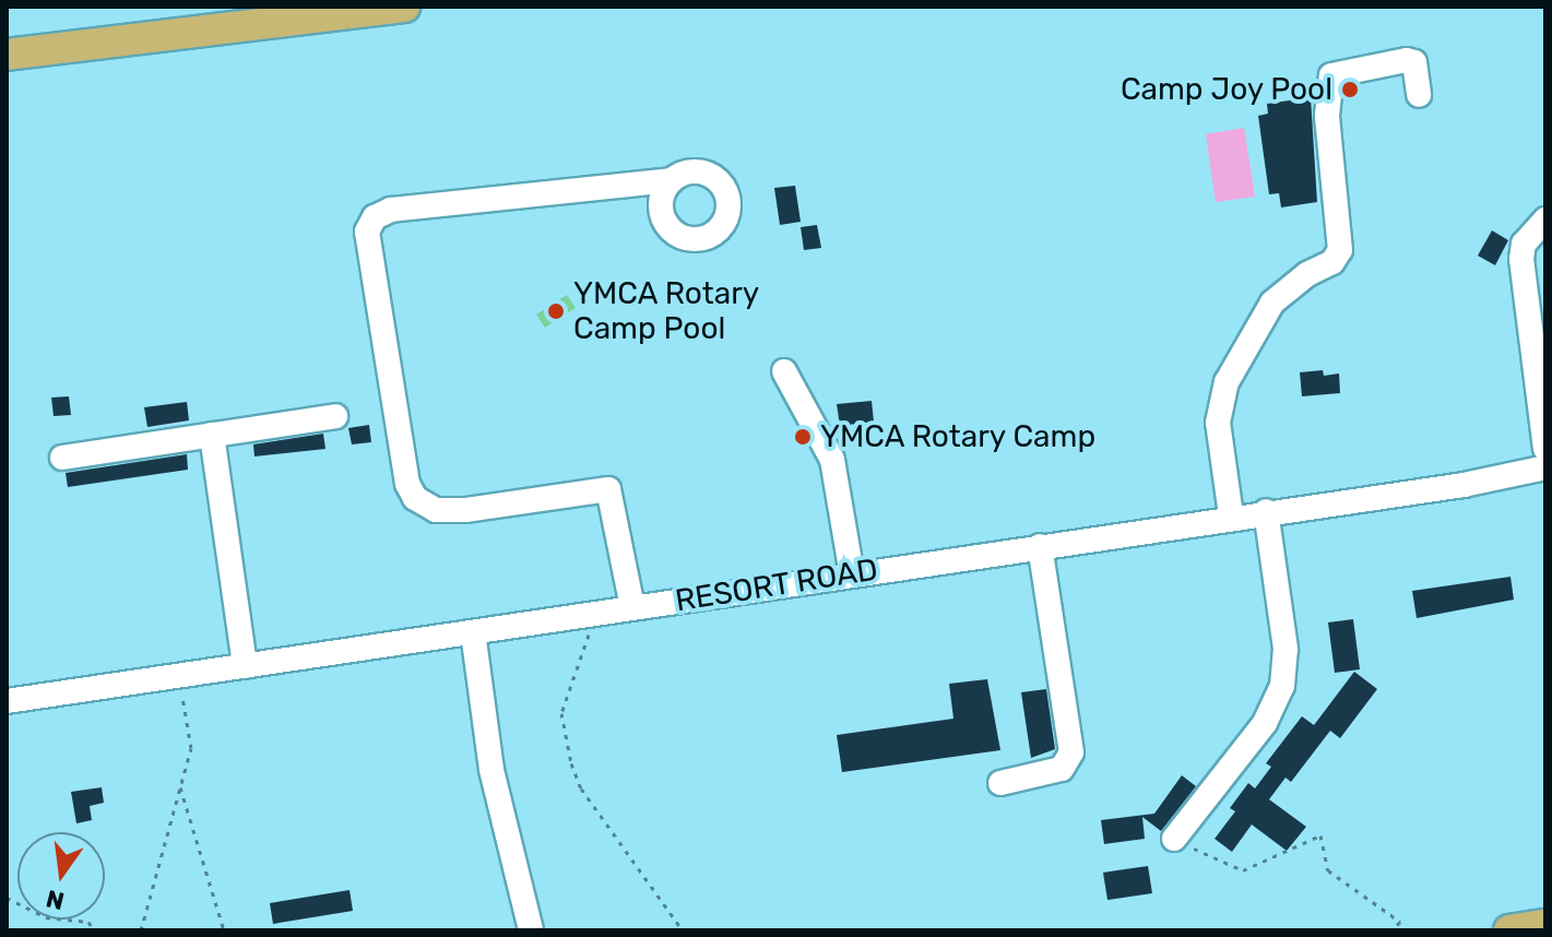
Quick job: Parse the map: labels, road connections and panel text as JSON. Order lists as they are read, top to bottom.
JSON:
{
  "streets": {
    "street": ["RESORT ROAD"]
  },
  "places": ["Camp Joy Pool", "YMCA Rotary Camp Pool", "YMCA Rotary Camp"],
  "north": "bottom"
}
